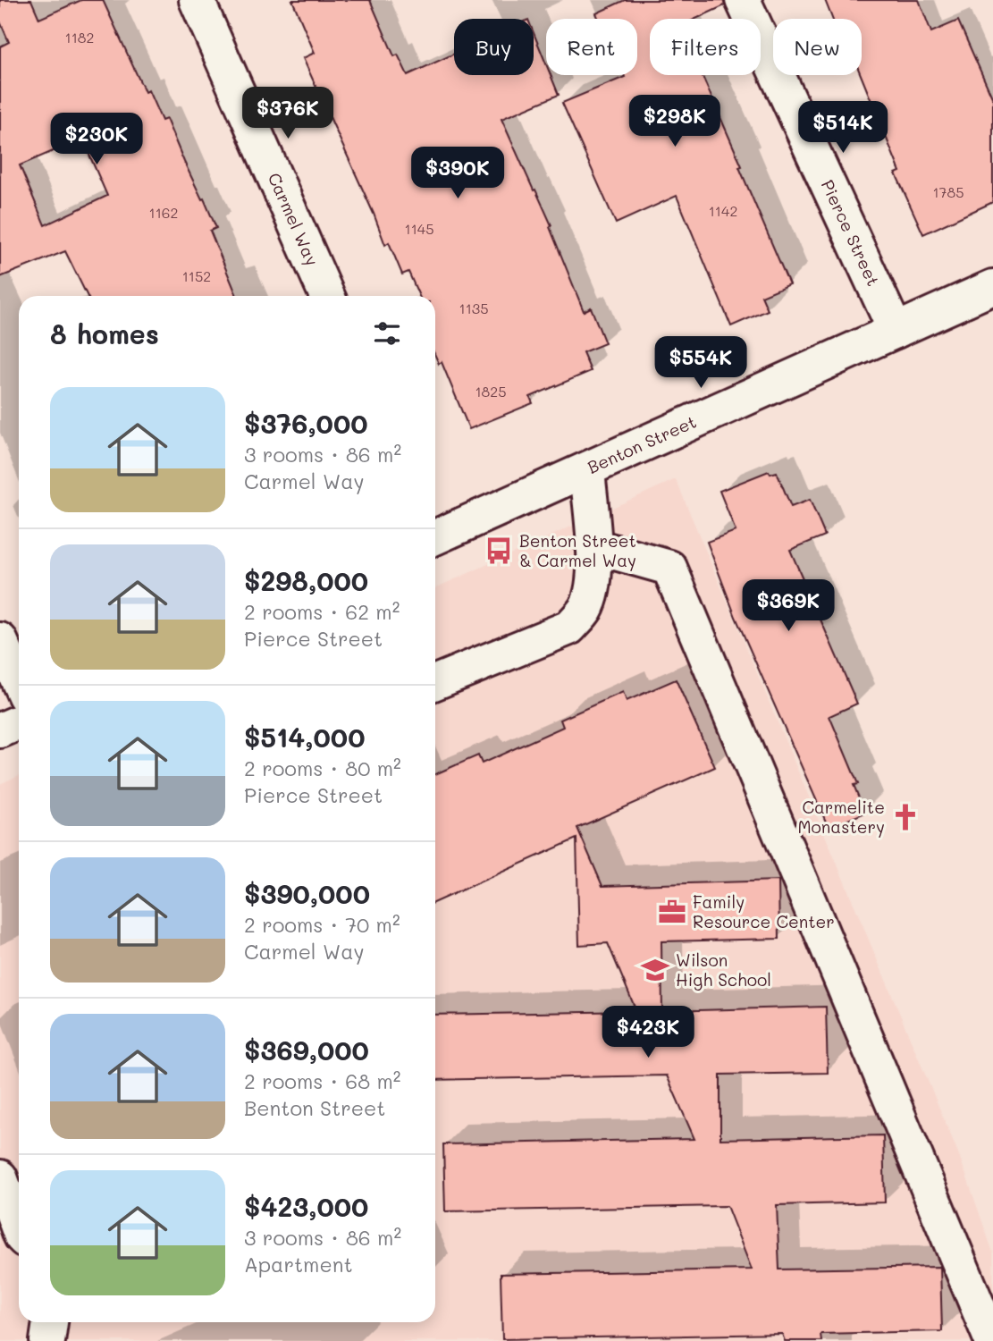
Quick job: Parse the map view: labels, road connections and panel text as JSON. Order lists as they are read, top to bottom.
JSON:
{
  "streets": {
    "street": ["Carmel Way", "Pierce Street", "Benton Street"]
  },
  "crossings": [
    ["Pierce Street", "Benton Street"]
  ],
  "places": {
    "bus stop": ["Benton Street & Carmel Way"],
    "church": ["Carmelite Monastery"],
    "office": ["Family Resource Center"],
    "school or university": ["Wilson High School"]
  },
  "house_numbers": [
    "1182",
    "1785",
    "1142",
    "1162",
    "1145",
    "1152",
    "1135",
    "1825"
  ],
  "page": {
    "chip": [
      "Buy",
      "Rent",
      "Filters",
      "New"
    ],
    "price": [
      "$376K",
      "$298K",
      "$514K",
      "$230K",
      "$390K",
      "$554K",
      "$369K",
      "$423K"
    ],
    "heading": "8 homes",
    "list": [
      {
        "name": "$376,000",
        "note": "3 rooms · 86 m² · Carmel Way"
      },
      {
        "name": "$298,000",
        "note": "2 rooms · 62 m² · Pierce Street"
      },
      {
        "name": "$514,000",
        "note": "2 rooms · 80 m² · Pierce Street"
      },
      {
        "name": "$390,000",
        "note": "2 rooms · 70 m² · Carmel Way"
      },
      {
        "name": "$369,000",
        "note": "2 rooms · 68 m² · Benton Street"
      },
      {
        "name": "$423,000",
        "note": "3 rooms · 86 m² · Apartment"
      }
    ]
  }
}
